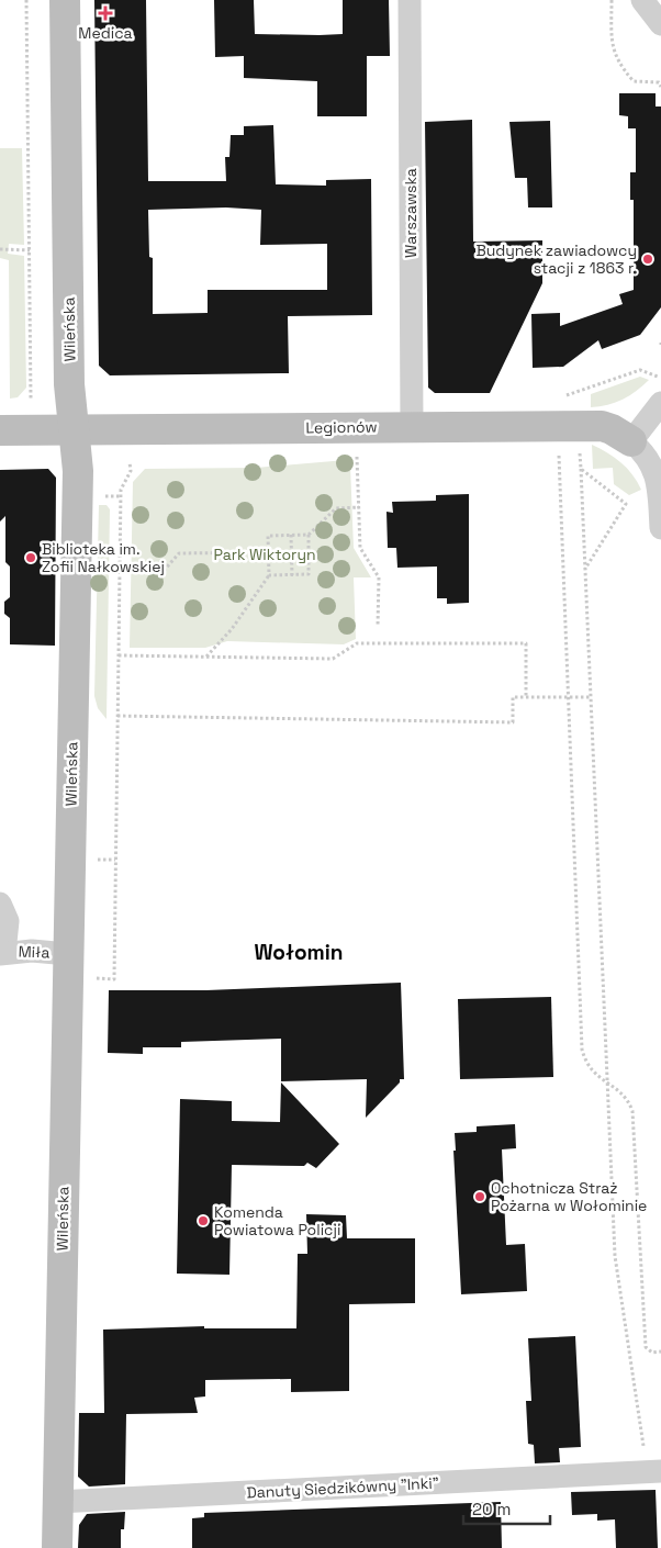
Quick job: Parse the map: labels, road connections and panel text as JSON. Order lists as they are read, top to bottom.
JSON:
{
  "streets": {
    "street": [
      "Warszawska",
      "Wileńska",
      "Legionów",
      "Miła",
      "Danuty Siedzikówny \"Inki\""
    ]
  },
  "crossings": [
    ["Warszawska", "Legionów"],
    ["Wileńska", "Legionów"],
    ["Wileńska", "Miła"],
    ["Wileńska", "Danuty Siedzikówny \"Inki\""]
  ],
  "districts": ["Wołomin"],
  "parks": ["Park Wiktoryn"],
  "places": {
    "health": ["Medica"],
    "other": [
      "Budynek zawiadowcy stacji z 1863 r.",
      "Biblioteka im. Zofii Nałkowskiej",
      "Ochotnicza Straż Pożarna w Wołominie",
      "Komenda Powiatowa Policji"
    ]
  },
  "scale_bar": "20 m"
}
